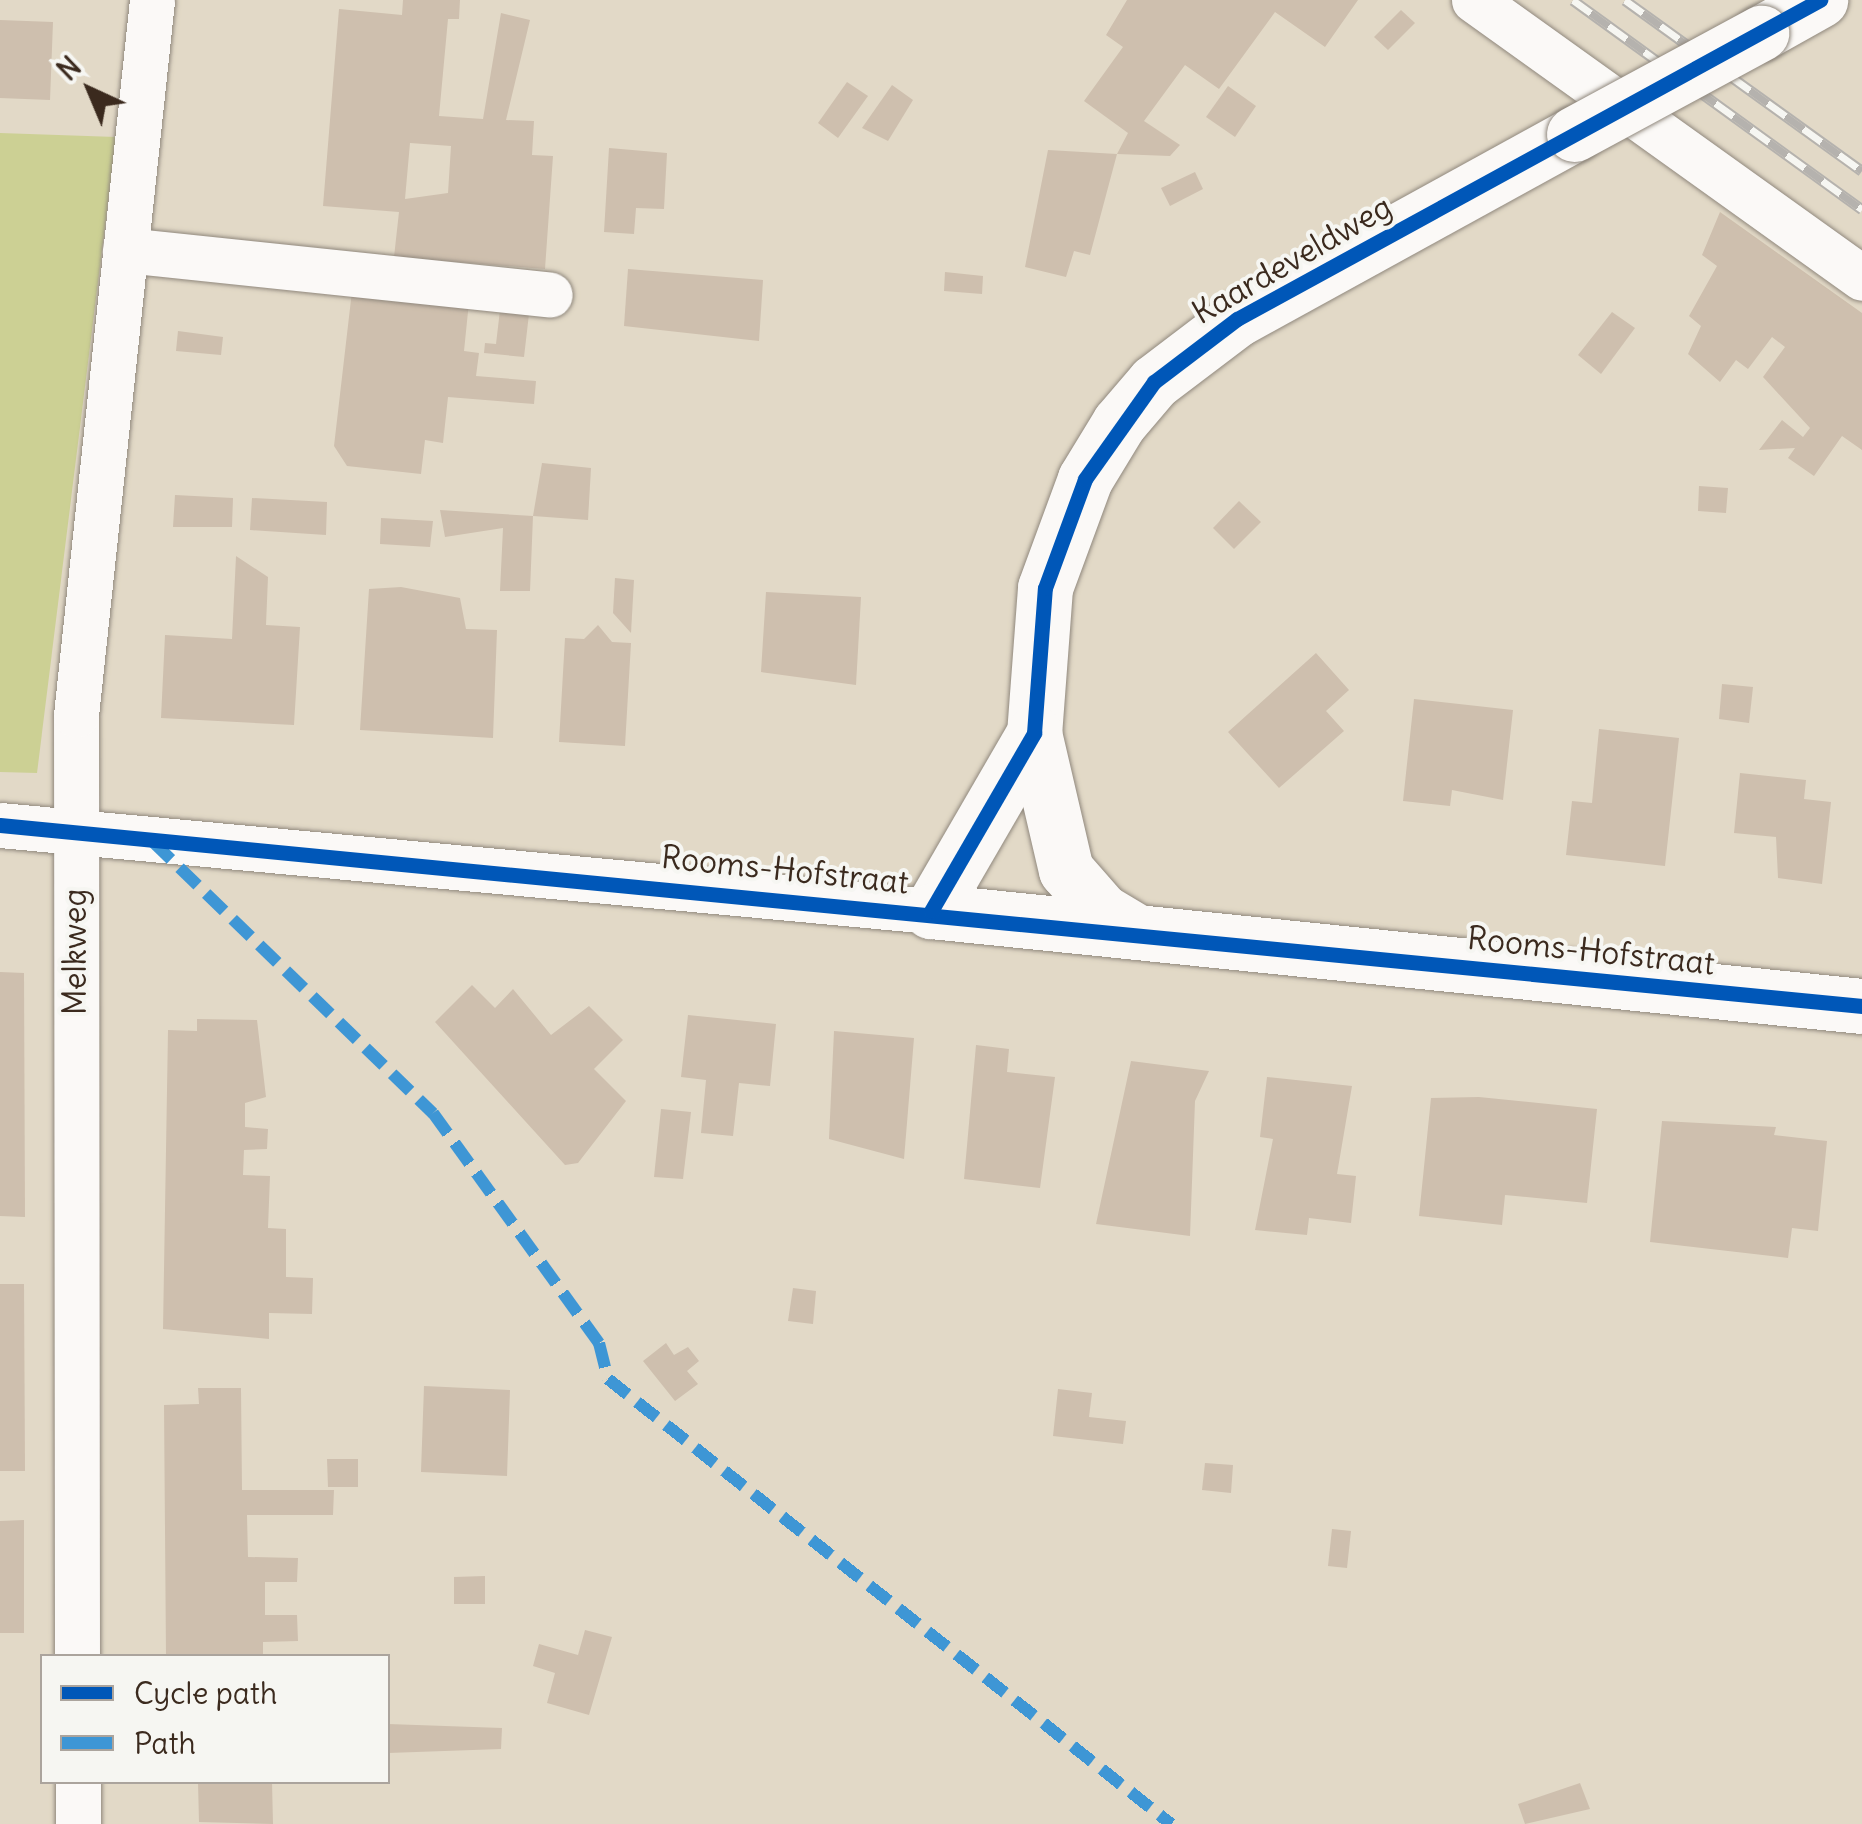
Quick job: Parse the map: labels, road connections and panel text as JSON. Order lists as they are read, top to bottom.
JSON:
{
  "streets": {
    "street": ["Kaardeveldweg", "Rooms-Hofstraat", "Melkweg"]
  },
  "crossings": [
    ["Kaardeveldweg", "Rooms-Hofstraat"],
    ["Rooms-Hofstraat", "Melkweg"]
  ],
  "legend": ["Cycle path", "Path"],
  "north": "top left"
}
